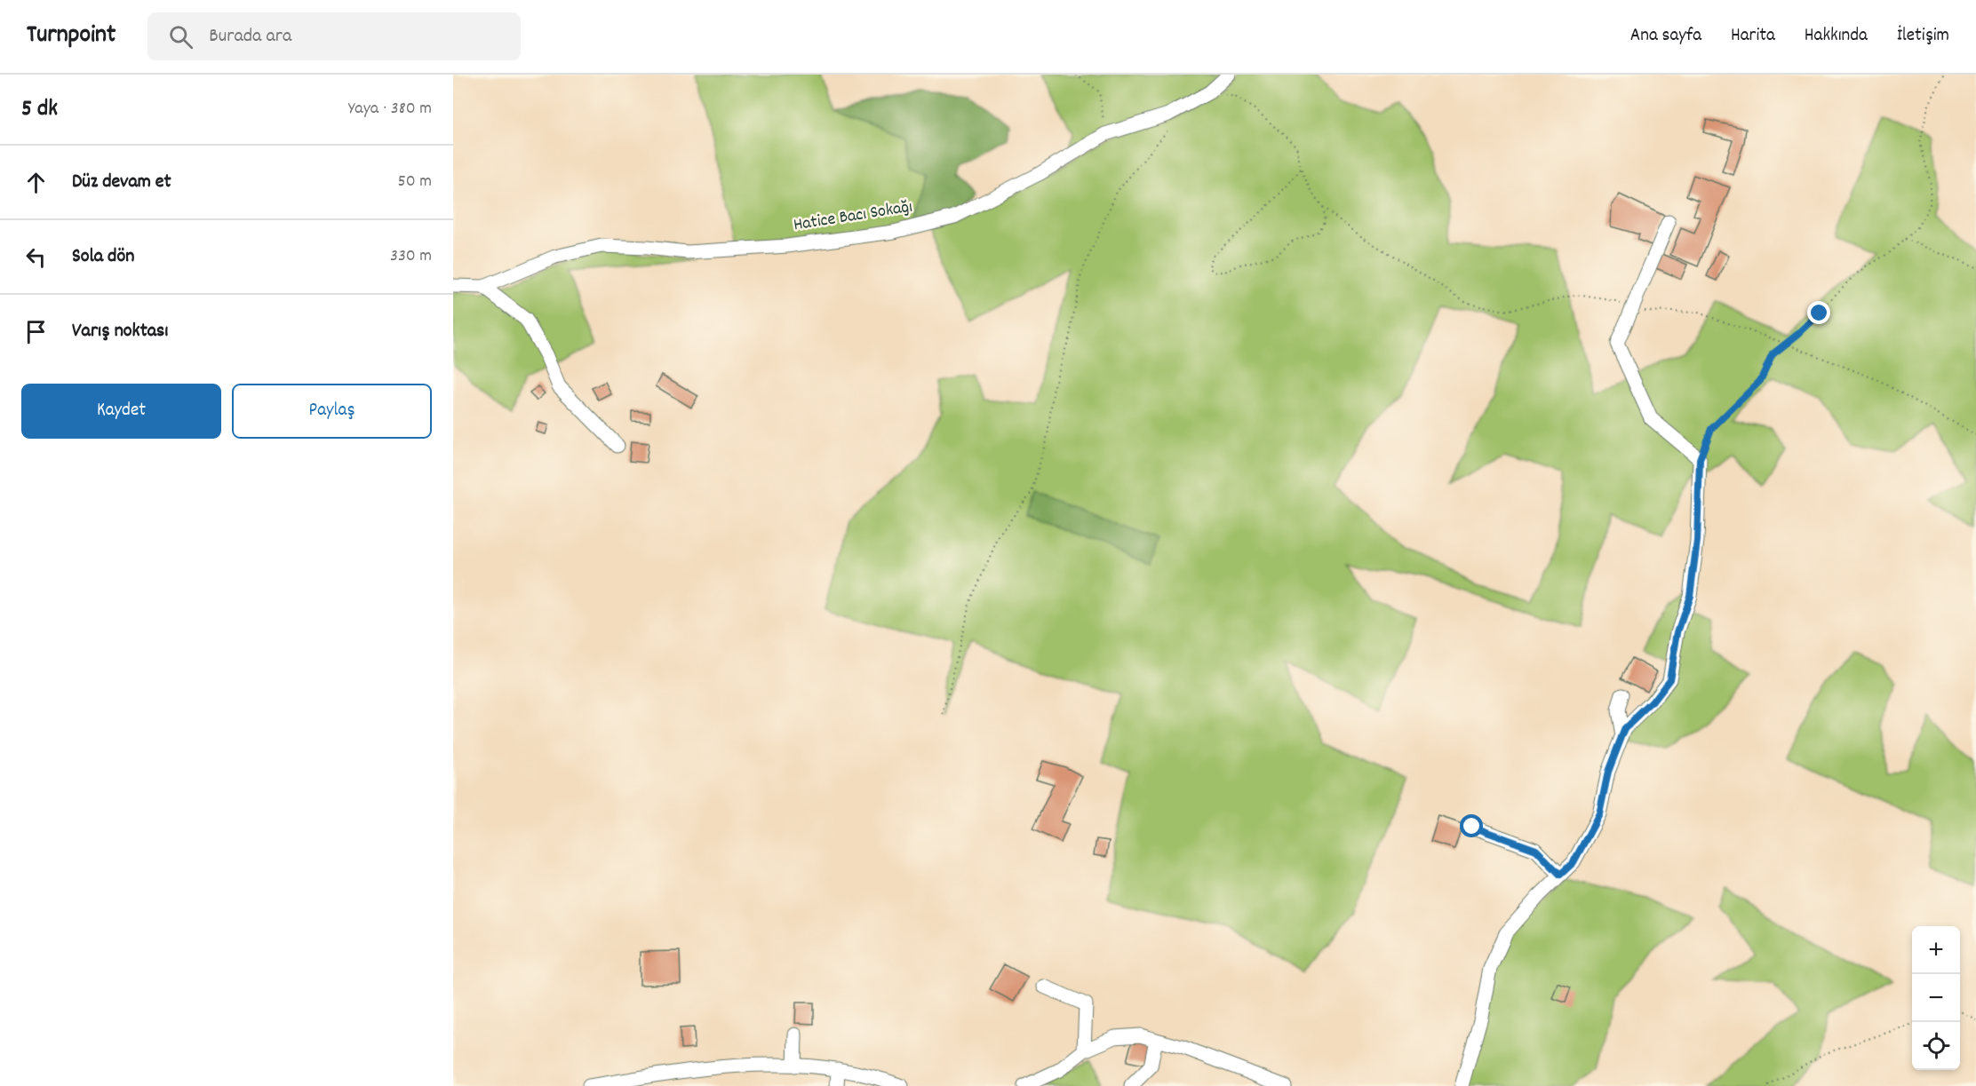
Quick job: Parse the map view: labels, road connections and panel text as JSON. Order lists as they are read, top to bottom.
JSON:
{
  "streets": {
    "street": ["Hatice Bacı Sokağı"]
  },
  "page": {
    "header": "Turnpoint",
    "search": "Burada ara",
    "nav": [
      "Ana sayfa",
      "Harita",
      "Hakkında",
      "İletişim"
    ],
    "heading": ["5 dk", "Yaya · 380 m"],
    "list": [
      ["Düz devam et", "50 m"],
      ["Sola dön", "330 m"],
      "Varış noktası"
    ],
    "buttons": ["Kaydet", "Paylaş"],
    "map_buttons": ["+", "−"]
  }
}
